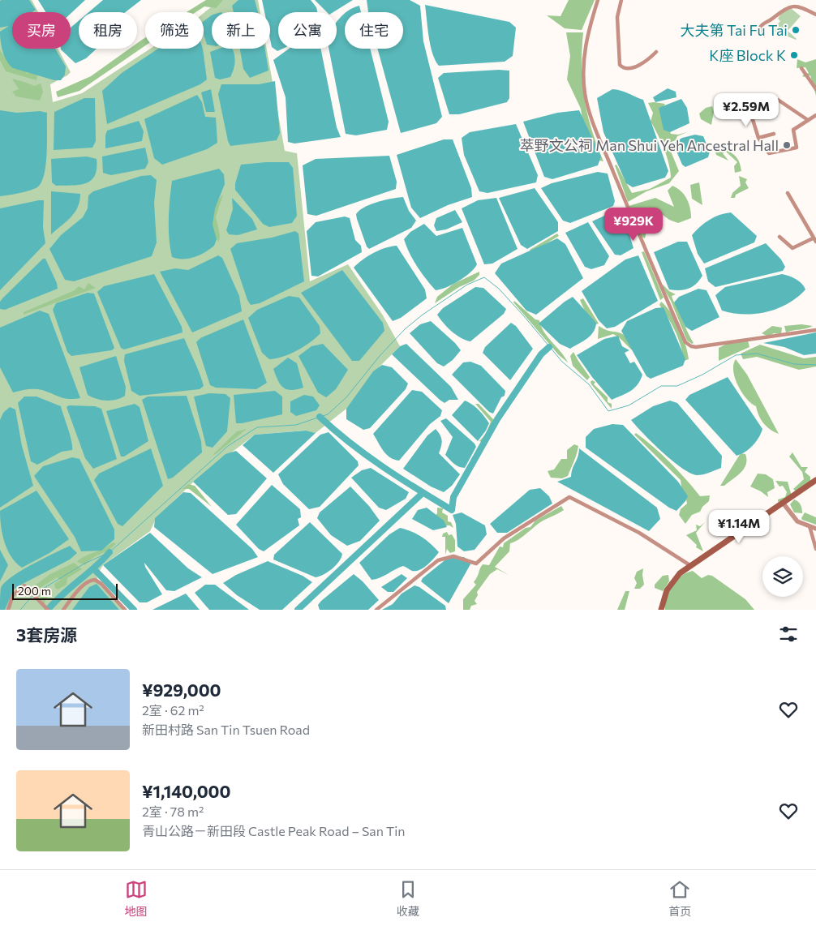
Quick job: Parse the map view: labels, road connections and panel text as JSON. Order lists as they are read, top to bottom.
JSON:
{
  "places": ["大夫第 Tai Fu Tai", "K座 Block K", "萃野文公祠 Man Shui Yeh Ancestral Hall"],
  "scale_bar": "200 m",
  "page": {
    "chip": [
      "买房",
      "租房",
      "筛选",
      "新上",
      "公寓",
      "住宅"
    ],
    "price": ["¥2.59M", "¥929K", "¥1.14M"],
    "scale": "200 m",
    "heading": "3套房源",
    "list": [
      {
        "name": "¥929,000",
        "note": "2室 · 62 m² · 新田村路 San Tin Tsuen Road"
      },
      {
        "name": "¥1,140,000",
        "note": "2室 · 78 m² · 青山公路－新田段 Castle Peak Road – San Tin"
      }
    ],
    "tabs": ["地图", "收藏", "首页"]
  }
}
